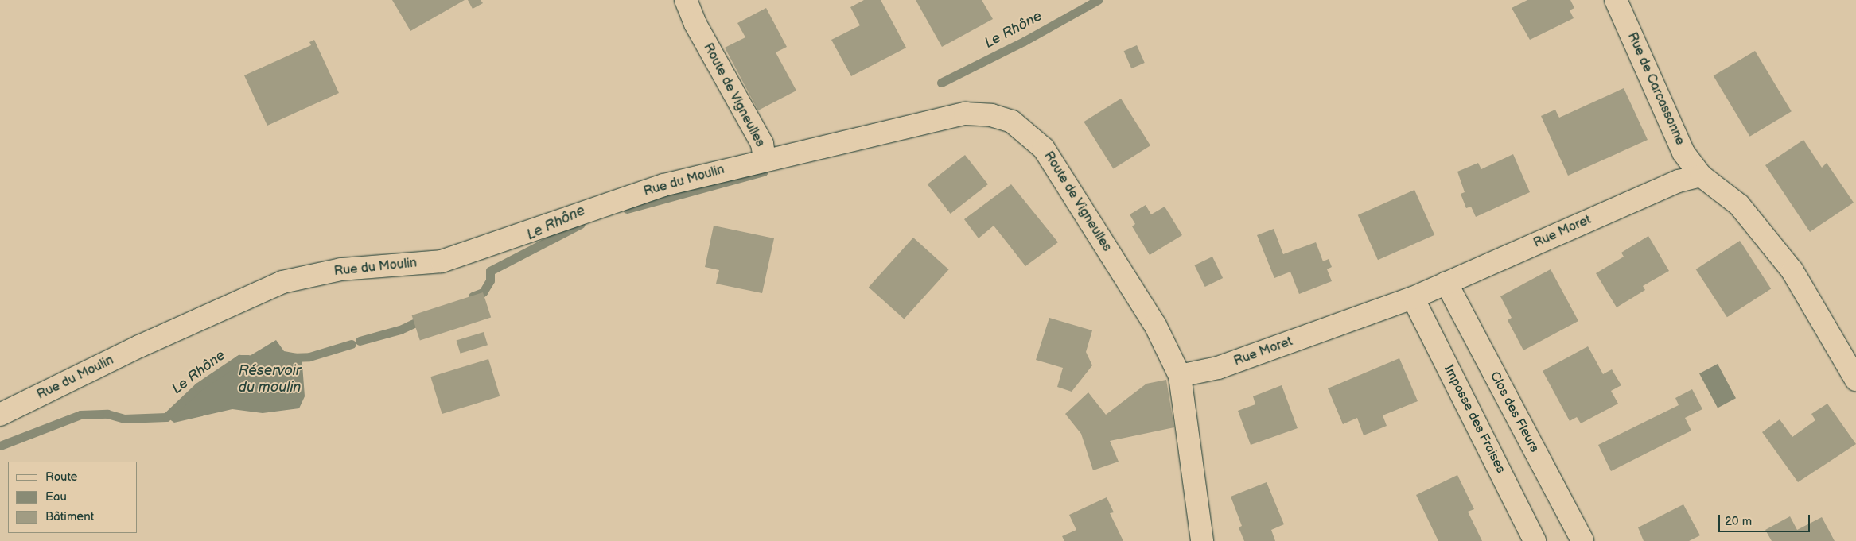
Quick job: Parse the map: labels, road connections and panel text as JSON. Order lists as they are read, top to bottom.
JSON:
{
  "streets": {
    "street": [
      "Rue de Carcassonne",
      "Route de Vigneulles",
      "Rue du Moulin",
      "Rue Moret",
      "Clos des Fleurs",
      "Impasse des Fraises"
    ]
  },
  "crossings": [
    ["Rue de Carcassonne", "Rue Moret"],
    ["Route de Vigneulles", "Rue du Moulin"],
    ["Route de Vigneulles", "Rue Moret"],
    ["Rue Moret", "Clos des Fleurs"],
    ["Rue Moret", "Impasse des Fraises"]
  ],
  "water": ["Le Rhône", "Réservoir du moulin"],
  "legend": ["Route", "Eau", "Bâtiment"],
  "scale_bar": "20 m"
}
